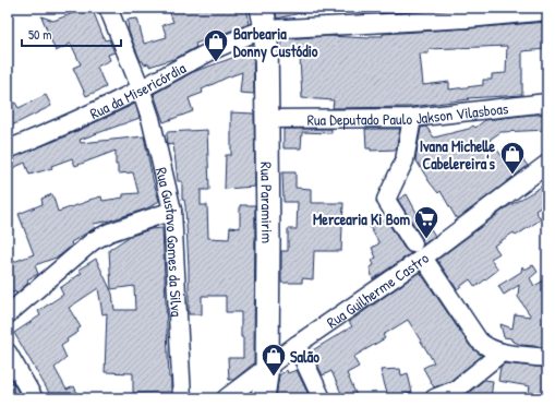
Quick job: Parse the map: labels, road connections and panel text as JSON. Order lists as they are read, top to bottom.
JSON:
{
  "streets": {
    "main road": ["Rua Paramirim"],
    "street": [
      "Rua da Misericórdia",
      "Rua Deputado Paulo Jakson Vilasboas",
      "Rua Gustavo Gomes da Silva",
      "Rua Guilherme Castro"
    ]
  },
  "crossings": [
    ["Rua da Misericórdia", "Rua Paramirim"],
    ["Rua da Misericórdia", "Rua Gustavo Gomes da Silva"],
    ["Rua Deputado Paulo Jakson Vilasboas", "Rua Paramirim"],
    ["Rua Paramirim", "Rua Guilherme Castro"]
  ],
  "places": {
    "shop": ["Barbearia Donny Custódio", "Ivana Michelle Cabelereira's", "Salão"],
    "supermarket": ["Mercearia Ki Bom"]
  },
  "scale_bar": "50 m"
}
